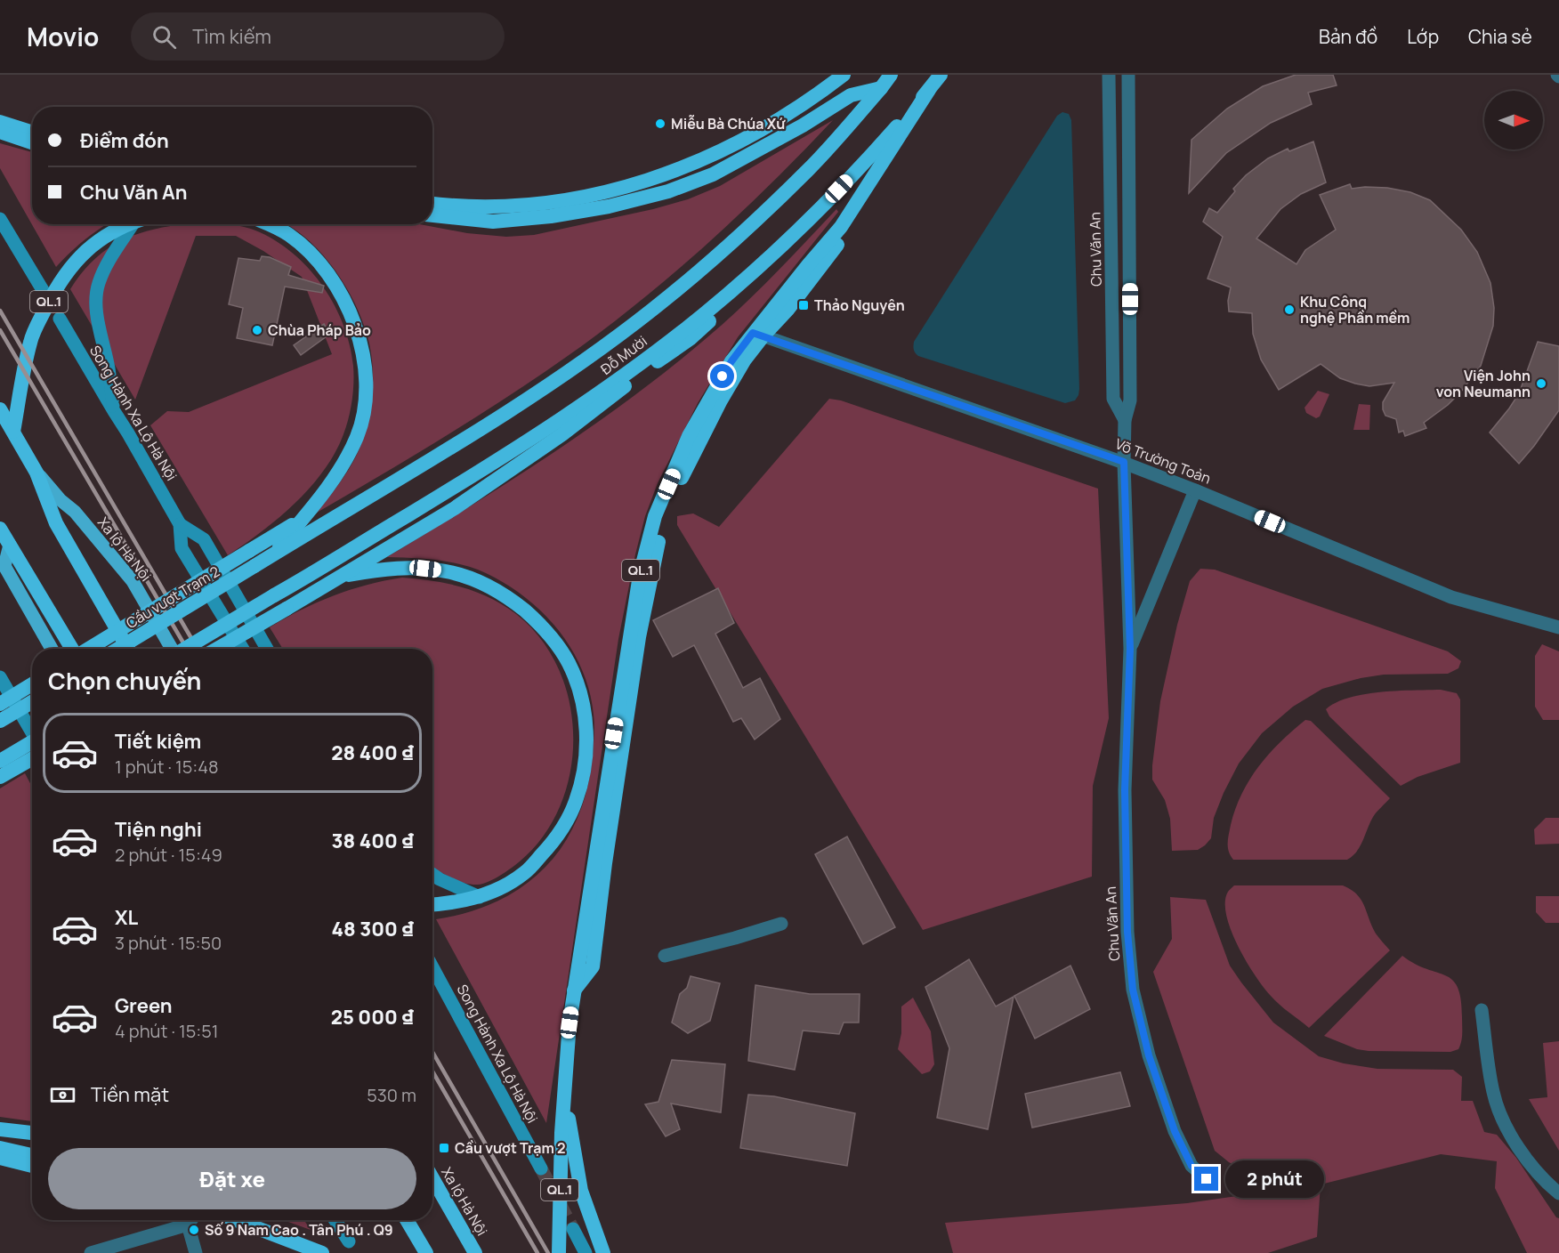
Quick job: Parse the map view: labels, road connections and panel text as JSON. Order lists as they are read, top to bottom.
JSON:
{
  "streets": {
    "highway": [
      "QL.1",
      "Đỗ Mười",
      "Xa lộ Hà Nội",
      "Cầu vượt Trạm 2"
    ],
    "main road": ["Song Hành Xa Lộ Hà Nội"],
    "street": ["Chu Văn An", "Võ Trường Toản"]
  },
  "crossings": [
    ["Chu Văn An", "Võ Trường Toản"],
    ["QL.1", "Đỗ Mười"],
    ["QL.1", "Võ Trường Toản"],
    ["QL.1", "Xa lộ Hà Nội"],
    ["Đỗ Mười", "Cầu vượt Trạm 2"]
  ],
  "places": {
    "other": [
      "Miễu Bà Chúa Xứ",
      "Khu Công nghệ Phần mềm",
      "Chùa Pháp Bảo",
      "Viện John von Neumann",
      "Số 9 Nam Cao . Tân Phú . Q9"
    ],
    "transit": ["Thảo Nguyên", "Cầu vượt Trạm 2"]
  },
  "north": "right",
  "page": {
    "header": "Movio",
    "search": "Tìm kiếm",
    "nav": ["Bản đồ", "Lớp", "Chia sẻ"],
    "banner": ["Điểm đón", "Chu Văn An"],
    "heading": "Chọn chuyến",
    "list": [
      {
        "name": "Tiết kiệm",
        "note": "1 phút · 15:48",
        "value": "28 400 ₫"
      },
      {
        "name": "Tiện nghi",
        "note": "2 phút · 15:49",
        "value": "38 400 ₫"
      },
      {
        "name": "XL",
        "note": "3 phút · 15:50",
        "value": "48 300 ₫"
      },
      {
        "name": "Green",
        "note": "4 phút · 15:51",
        "value": "25 000 ₫"
      }
    ],
    "pay": ["Tiền mặt", "530 m"],
    "buttons": "Đặt xe",
    "bubble": "2 phút"
  }
}
